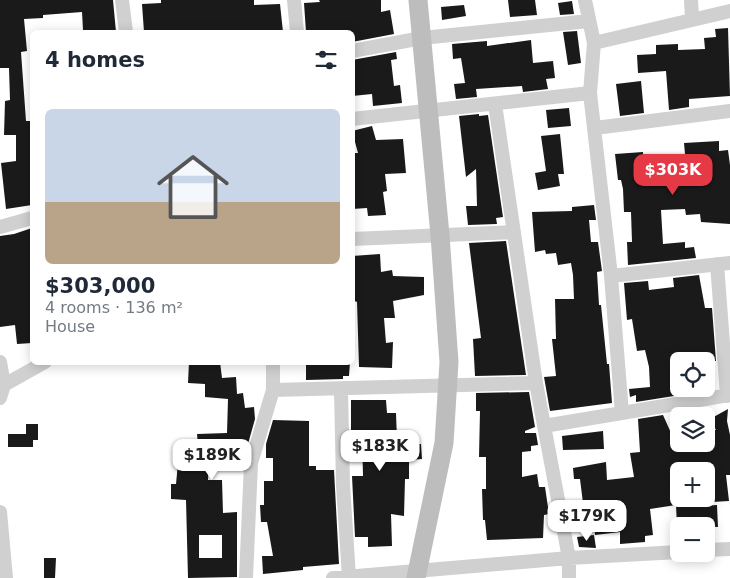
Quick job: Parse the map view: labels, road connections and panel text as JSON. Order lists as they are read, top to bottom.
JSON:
{
  "page": {
    "heading": "4 homes",
    "list": [
      {
        "name": "$303,000",
        "note": "4 rooms · 136 m² · House"
      }
    ],
    "price": [
      "$303K",
      "$183K",
      "$189K",
      "$179K"
    ],
    "map_buttons": ["+", "−"]
  }
}
